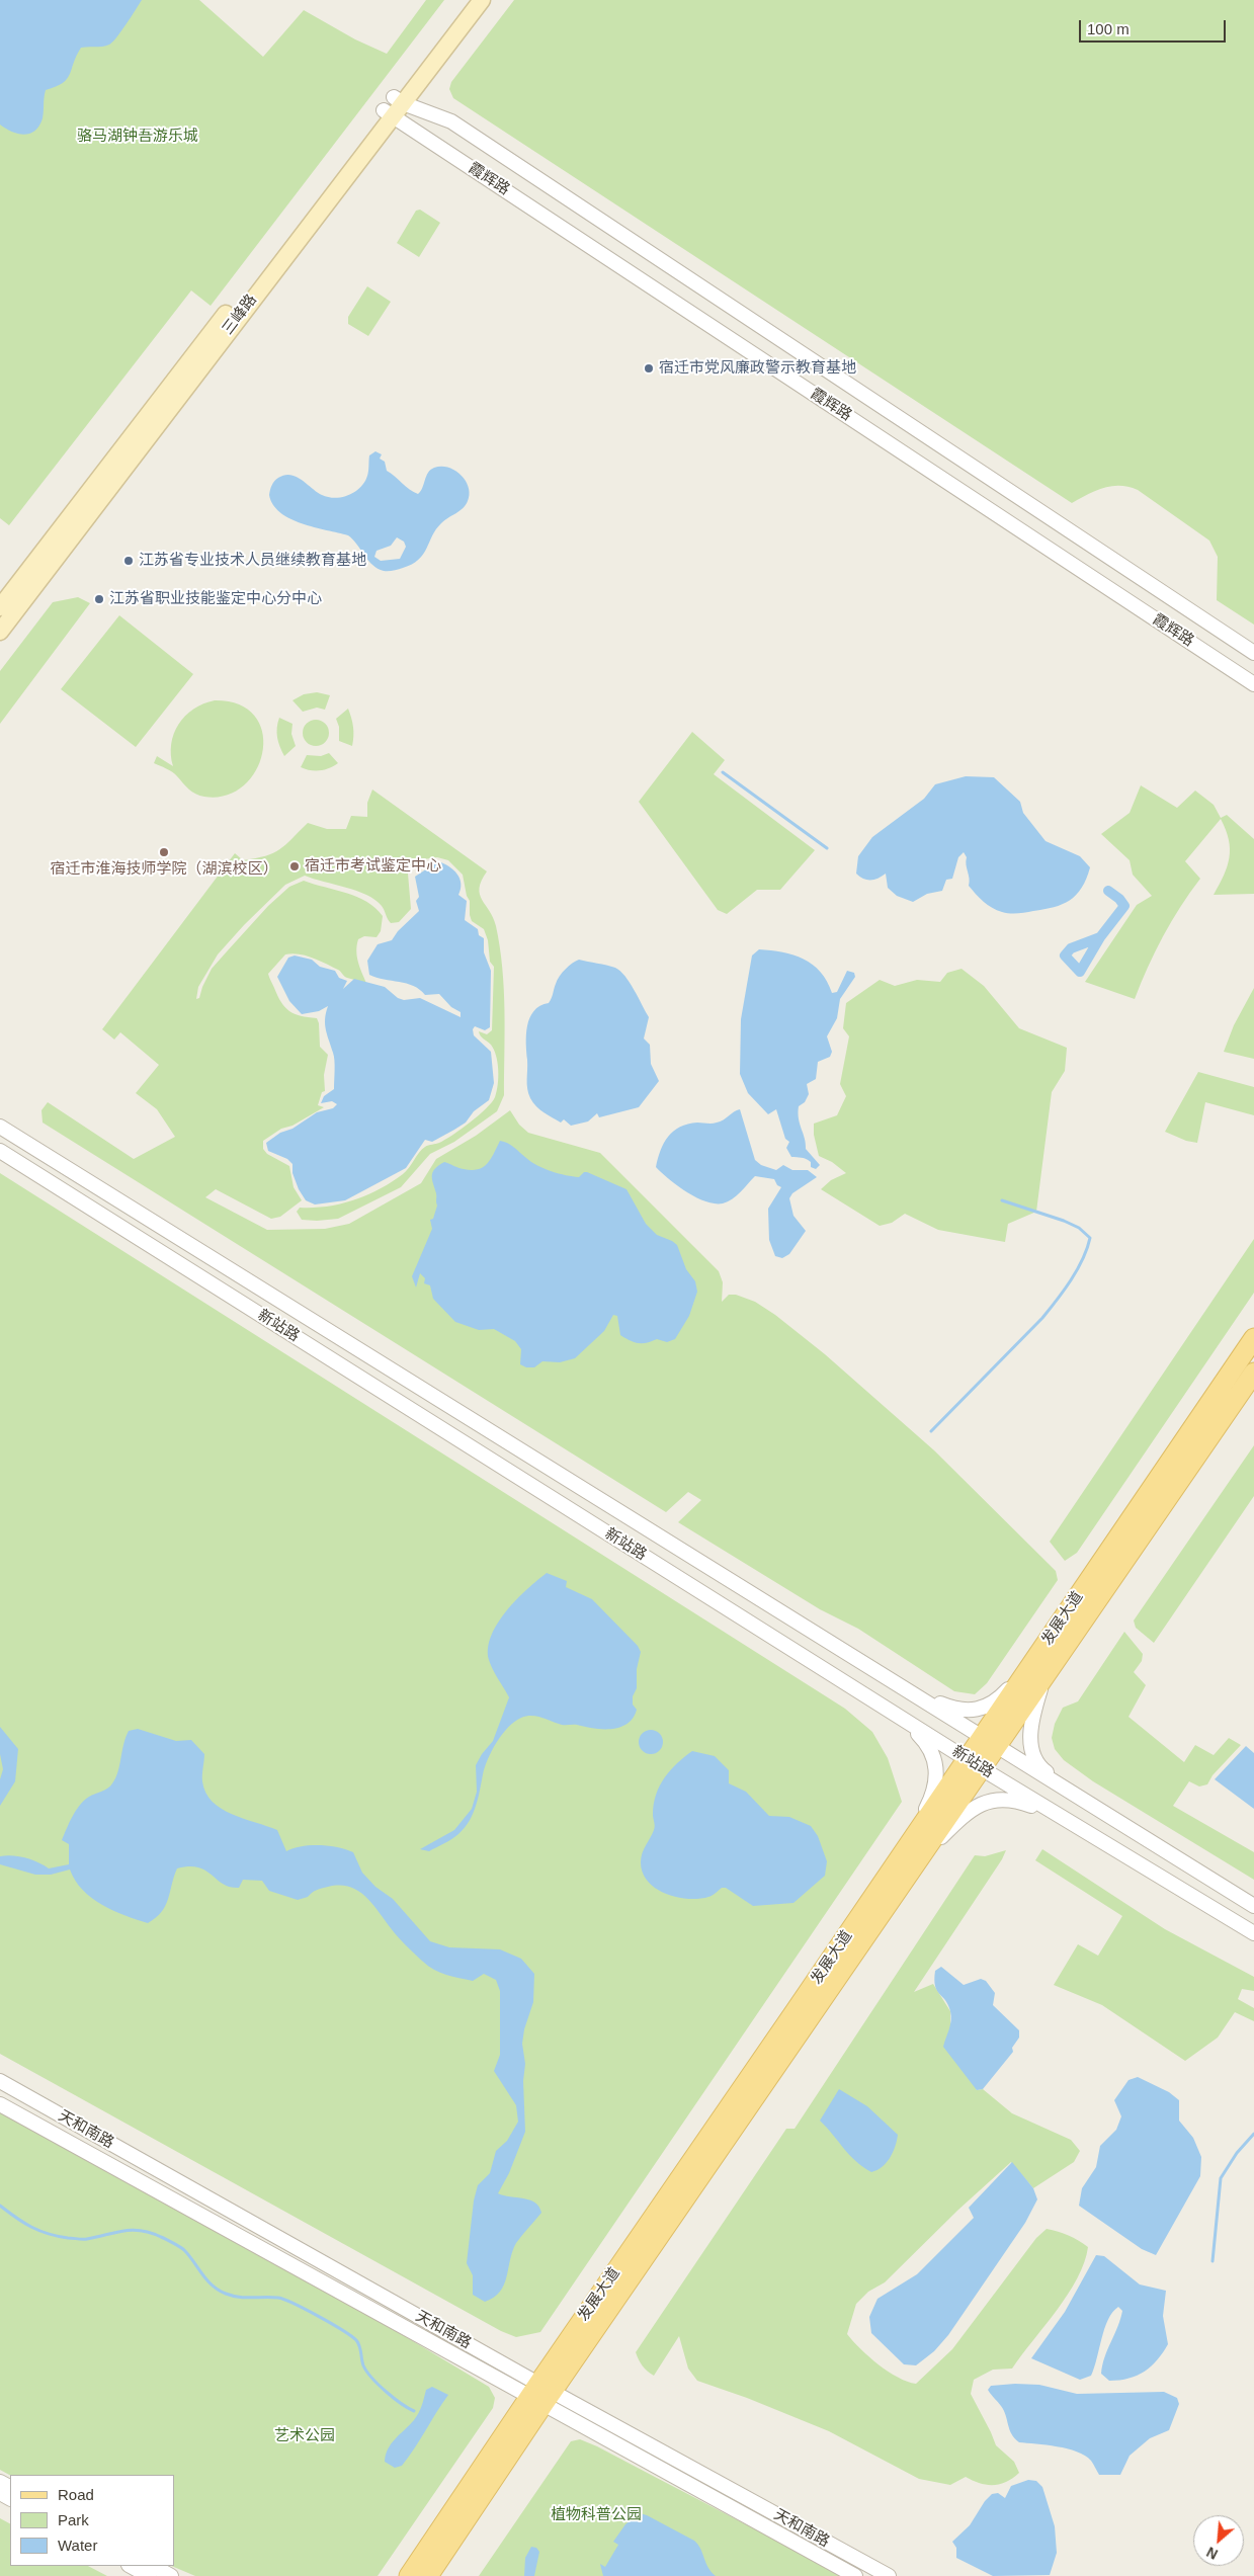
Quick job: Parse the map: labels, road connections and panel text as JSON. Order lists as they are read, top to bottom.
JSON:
{
  "streets": {
    "main road": ["三峰路", "发展大道"],
    "street": ["霞辉路", "新站路", "天和南路"]
  },
  "crossings": [
    ["霞辉路", "三峰路"],
    ["新站路", "发展大道"],
    ["发展大道", "天和南路"]
  ],
  "parks": ["骆马湖钟吾游乐城", "艺术公园", "植物科普公园"],
  "places": [
    "宿迁市党风廉政警示教育基地",
    "江苏省专业技术人员继续教育基地",
    "江苏省职业技能鉴定中心分中心",
    "宿迁市淮海技师学院（湖滨校区）",
    "宿迁市考试鉴定中心"
  ],
  "legend": ["Road", "Park", "Water"],
  "scale_bar": "100 m",
  "north": "bottom left"
}
